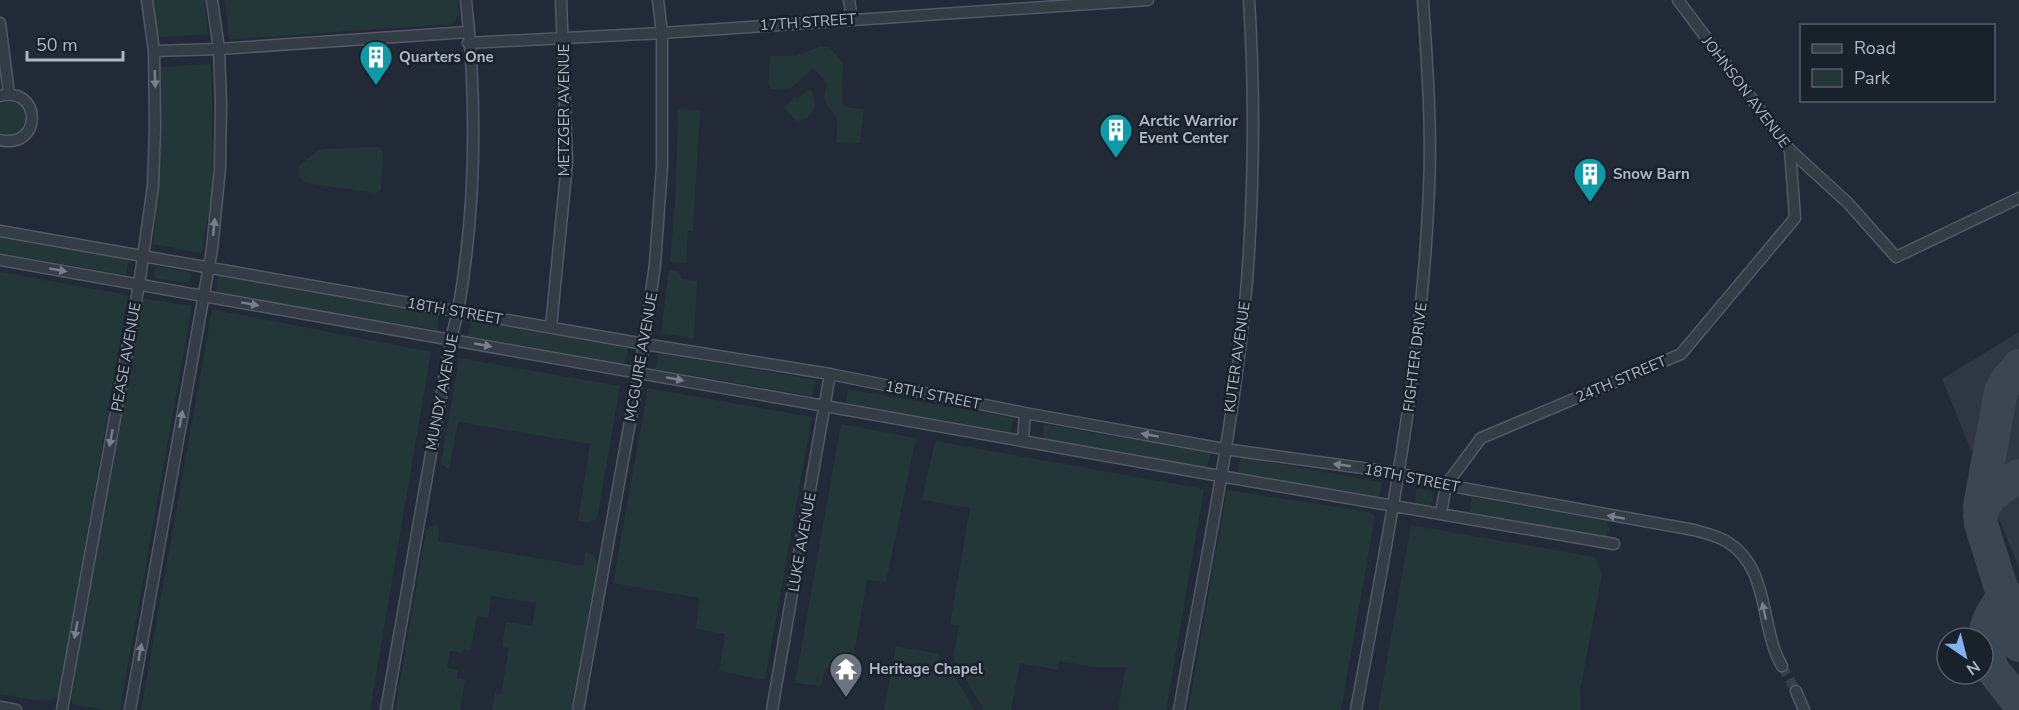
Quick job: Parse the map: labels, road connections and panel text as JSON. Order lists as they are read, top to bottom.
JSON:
{
  "streets": {
    "street": [
      "17TH STREET",
      "JOHNSON AVENUE",
      "METZGER AVENUE",
      "18TH STREET",
      "PEASE AVENUE",
      "MCGUIRE AVENUE",
      "KUTER AVENUE",
      "FIGHTER DRIVE",
      "24TH STREET",
      "MUNDY AVENUE",
      "LUKE AVENUE"
    ]
  },
  "crossings": [
    ["17TH STREET", "METZGER AVENUE"],
    ["17TH STREET", "PEASE AVENUE"],
    ["17TH STREET", "MCGUIRE AVENUE"],
    ["17TH STREET", "MUNDY AVENUE"],
    ["JOHNSON AVENUE", "24TH STREET"],
    ["METZGER AVENUE", "18TH STREET"],
    ["18TH STREET", "PEASE AVENUE"],
    ["18TH STREET", "MCGUIRE AVENUE"],
    ["18TH STREET", "KUTER AVENUE"],
    ["18TH STREET", "FIGHTER DRIVE"],
    ["18TH STREET", "24TH STREET"],
    ["18TH STREET", "MUNDY AVENUE"],
    ["18TH STREET", "LUKE AVENUE"]
  ],
  "places": {
    "building": ["Quarters One", "Arctic Warrior Event Center", "Snow Barn"],
    "temple": ["Heritage Chapel"]
  },
  "legend": ["Road", "Park"],
  "scale_bar": "50 m",
  "north": "bottom right"
}
